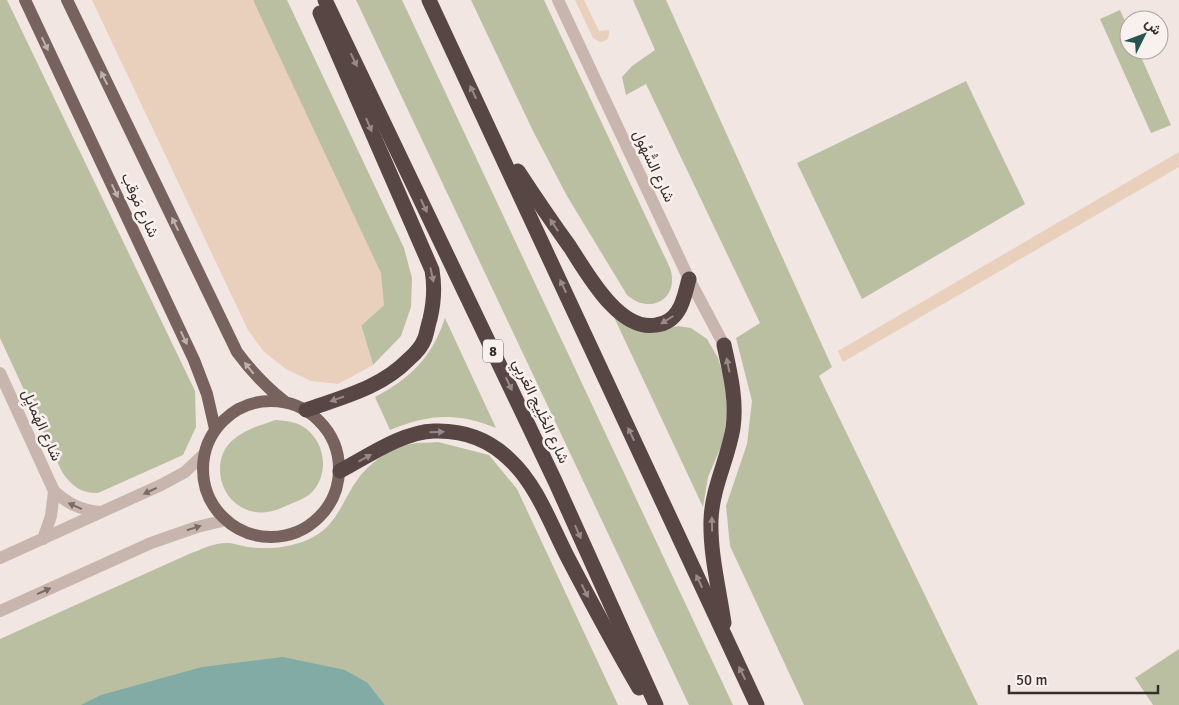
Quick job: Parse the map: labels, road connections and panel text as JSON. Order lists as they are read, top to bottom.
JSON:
{
  "streets": {
    "highway": ["8", "شارع الخَلِيج العَربِي"],
    "main road": ["شارع مَوقب"],
    "street": ["شارع السُّهُول", "شارع الهَمايِل"]
  },
  "scale_bar": "50 m",
  "north": "top right"
}
